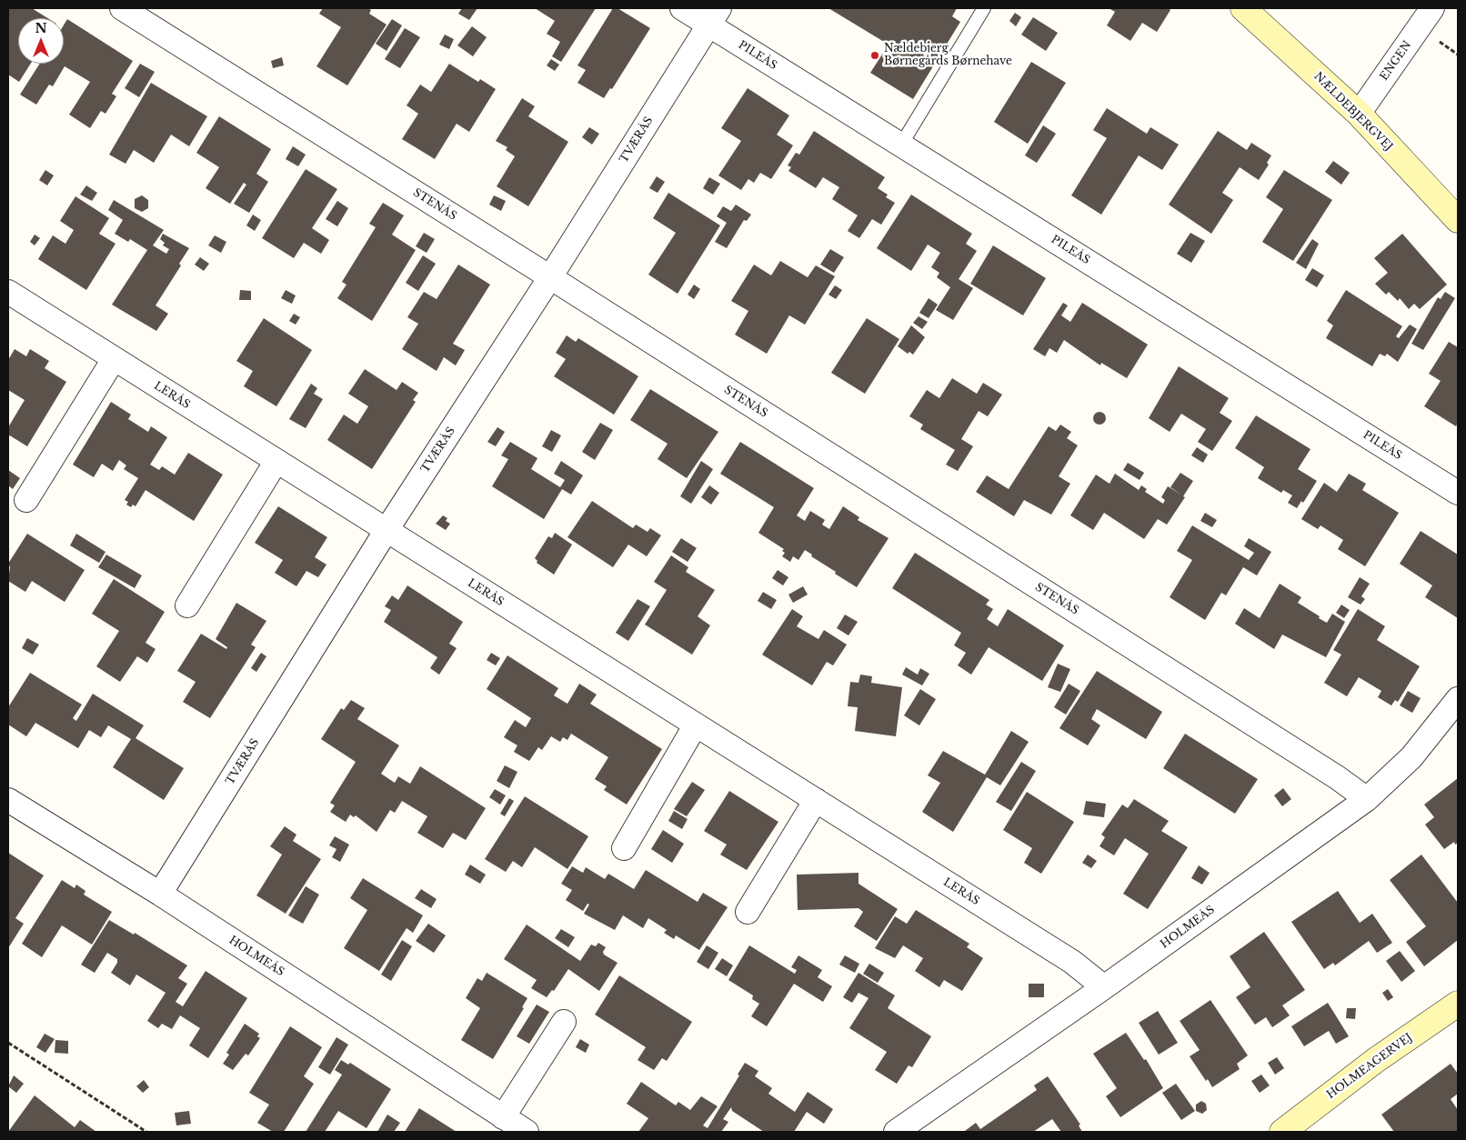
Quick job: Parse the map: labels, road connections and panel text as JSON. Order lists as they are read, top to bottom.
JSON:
{
  "streets": {
    "street": [
      "PILEÅS",
      "ENGEN",
      "NÆLDEBJERGVEJ",
      "TVÆRÅS",
      "STENÅS",
      "LERÅS",
      "HOLMEÅS",
      "HOLMEAGERVEJ"
    ]
  },
  "crossings": [
    ["PILEÅS", "TVÆRÅS"],
    ["ENGEN", "NÆLDEBJERGVEJ"],
    ["TVÆRÅS", "STENÅS"],
    ["TVÆRÅS", "LERÅS"],
    ["TVÆRÅS", "HOLMEÅS"],
    ["STENÅS", "HOLMEÅS"],
    ["LERÅS", "HOLMEÅS"]
  ],
  "places": ["Nældebjerg Børnegårds Børnehave"],
  "north": "top"
}
